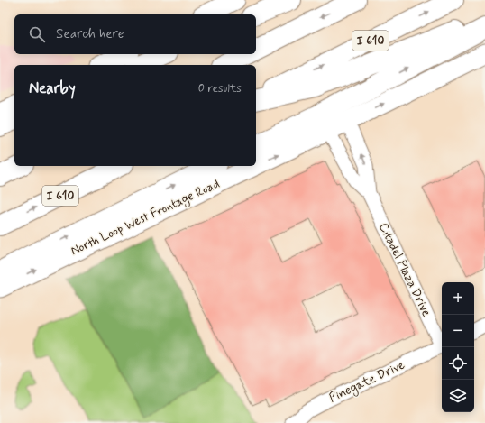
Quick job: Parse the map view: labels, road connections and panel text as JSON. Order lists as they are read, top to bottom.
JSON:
{
  "streets": {
    "highway": ["I 610"],
    "main road": ["North Loop West Frontage Road"],
    "street": ["Citadel Plaza Drive", "Pinegate Drive"]
  },
  "crossings": [
    ["North Loop West Frontage Road", "Citadel Plaza Drive"]
  ],
  "one_way": ["North Loop West Frontage Road"],
  "page": {
    "search": "Search here",
    "heading": ["Nearby", "0 results"],
    "map_buttons": ["+", "−"]
  }
}
